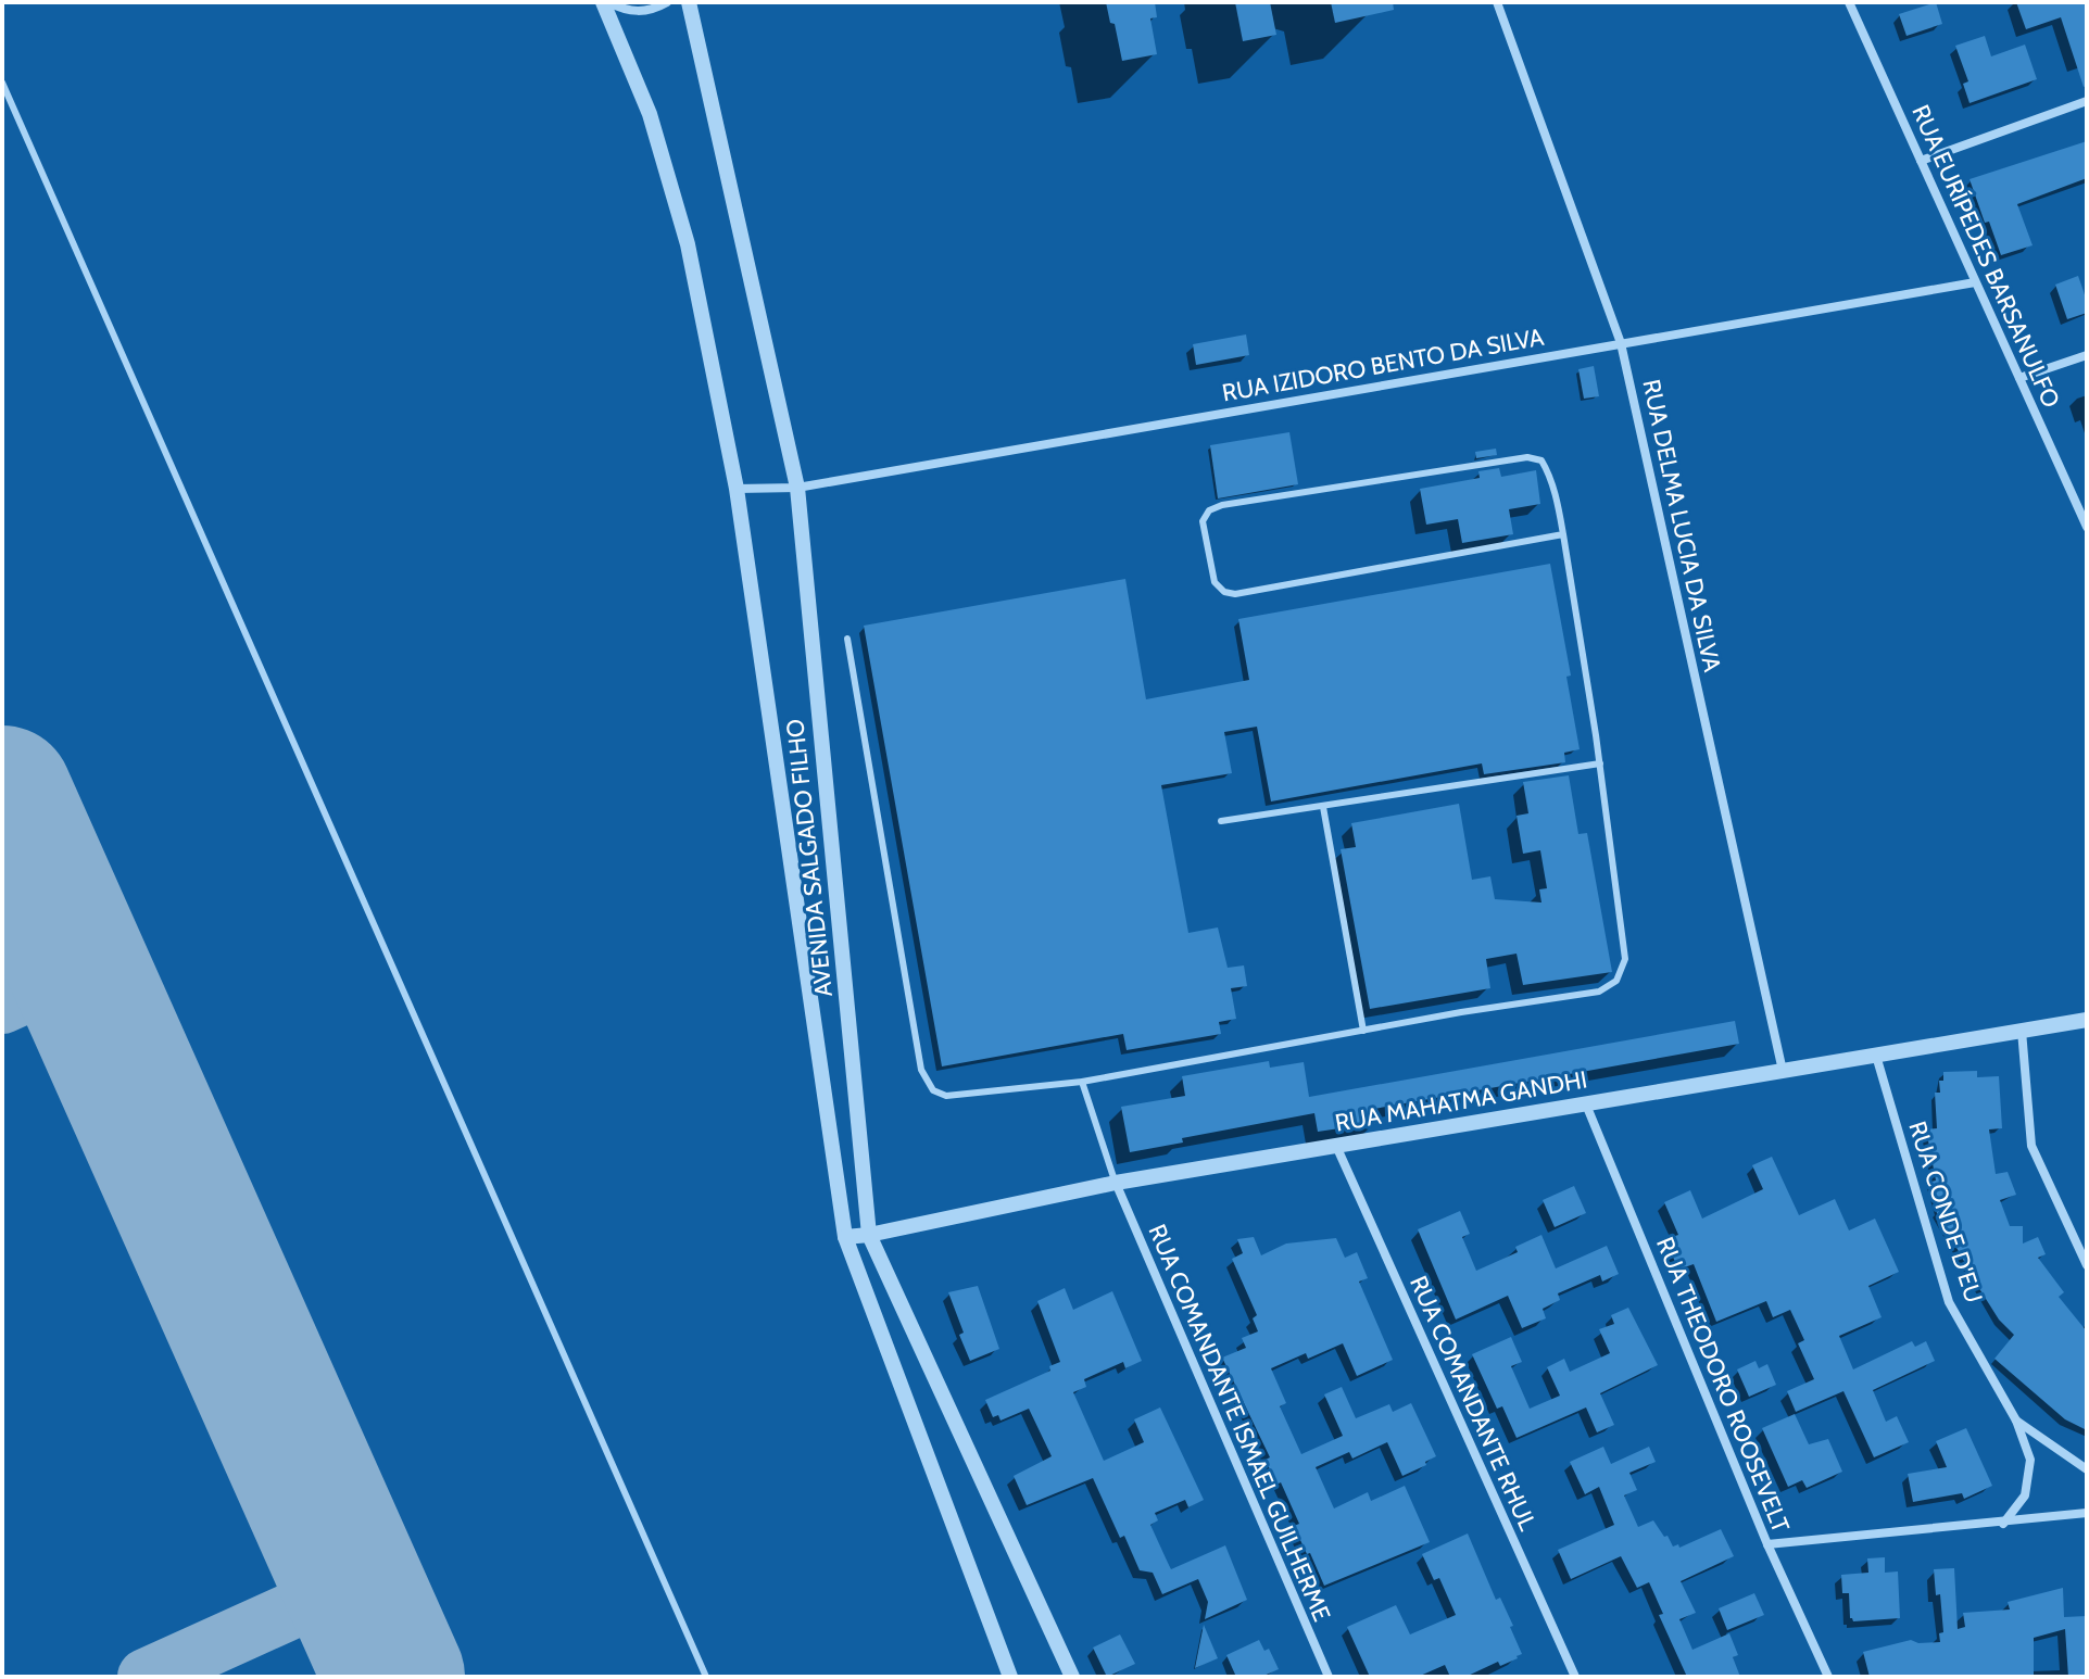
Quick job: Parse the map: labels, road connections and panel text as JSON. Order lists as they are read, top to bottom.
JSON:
{
  "streets": {
    "street": [
      "RUA EURÍPEDES BARSANULFO",
      "RUA IZIDORO BENTO DA SILVA",
      "RUA DELMA LUCIA DA SILVA",
      "AVENIDA SALGADO FILHO",
      "RUA MAHATMA GANDHI",
      "RUA CONDE D'EU",
      "RUA THEODORO ROOSEVELT",
      "RUA COMANDANTE RHUL",
      "RUA COMANDANTE ISMAEL GUILHERME"
    ]
  },
  "crossings": [
    ["RUA EURÍPEDES BARSANULFO", "RUA IZIDORO BENTO DA SILVA"],
    ["RUA IZIDORO BENTO DA SILVA", "RUA DELMA LUCIA DA SILVA"],
    ["RUA IZIDORO BENTO DA SILVA", "AVENIDA SALGADO FILHO"],
    ["RUA DELMA LUCIA DA SILVA", "RUA MAHATMA GANDHI"],
    ["AVENIDA SALGADO FILHO", "RUA MAHATMA GANDHI"],
    ["RUA MAHATMA GANDHI", "RUA CONDE D'EU"],
    ["RUA MAHATMA GANDHI", "RUA THEODORO ROOSEVELT"],
    ["RUA MAHATMA GANDHI", "RUA COMANDANTE RHUL"],
    ["RUA MAHATMA GANDHI", "RUA COMANDANTE ISMAEL GUILHERME"]
  ]
}
